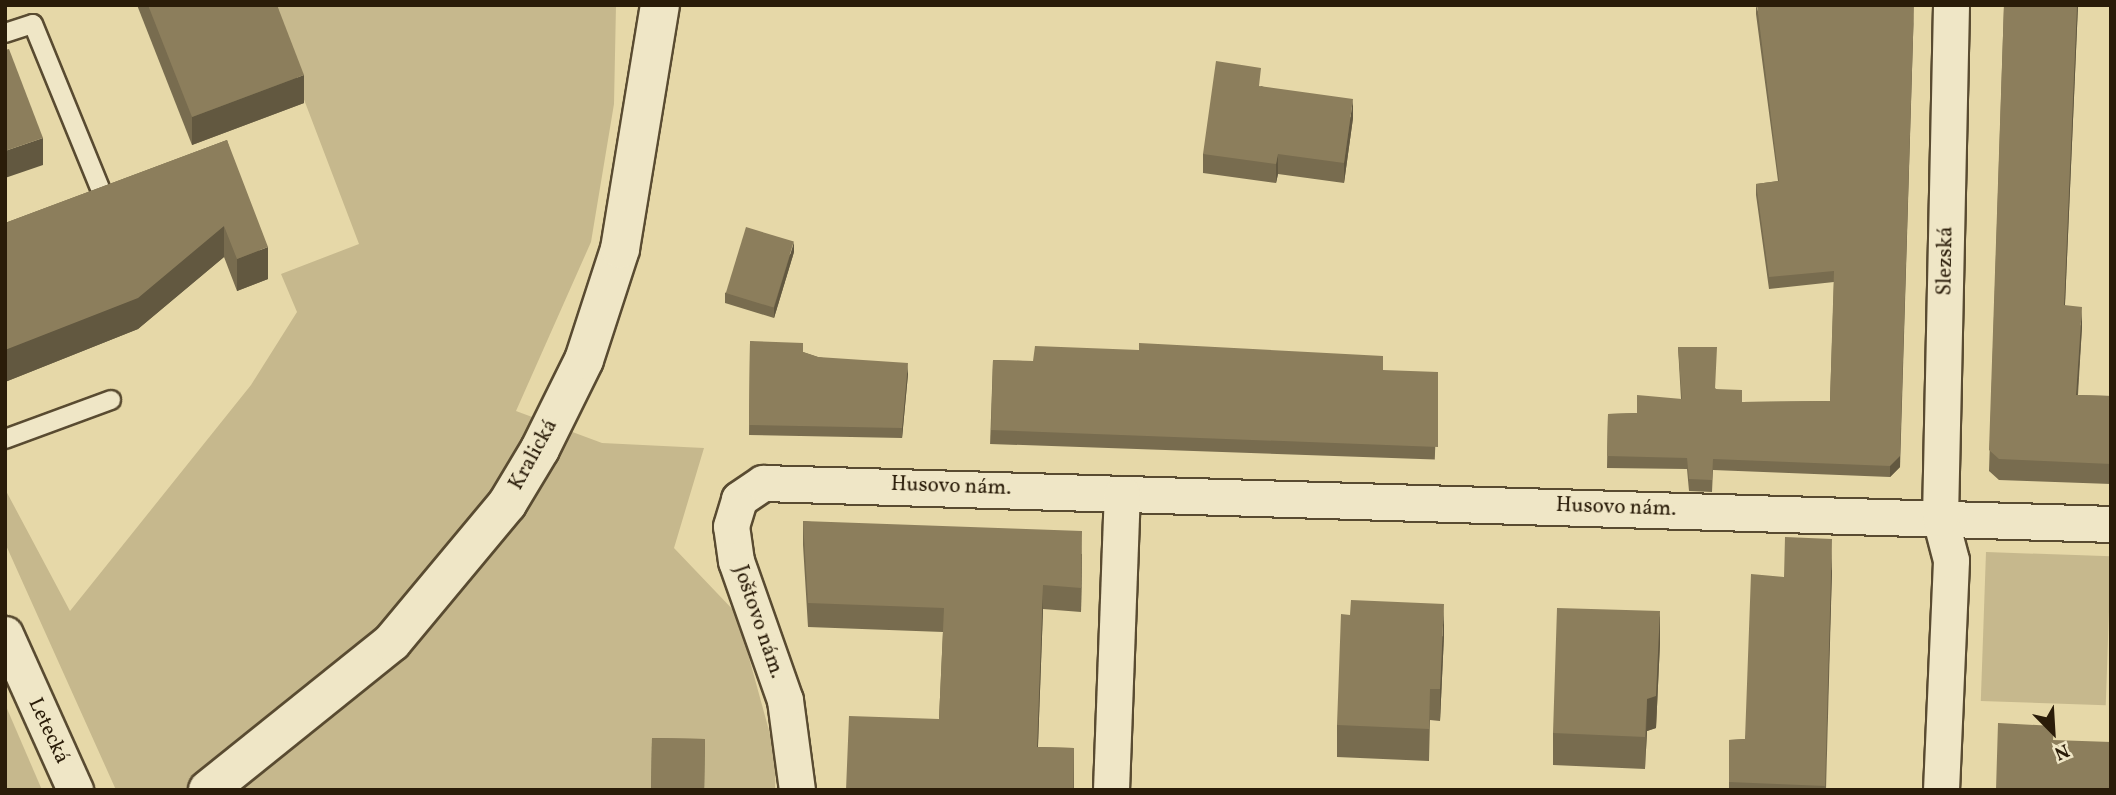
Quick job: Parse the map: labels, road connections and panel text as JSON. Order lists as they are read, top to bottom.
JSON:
{
  "streets": {
    "main road": ["Kralická"],
    "street": [
      "Slezská",
      "Husovo nám.",
      "Joštovo nám.",
      "Letecká"
    ]
  },
  "crossings": [
    ["Slezská", "Husovo nám."],
    ["Husovo nám.", "Joštovo nám."]
  ],
  "north": "bottom right"
}
